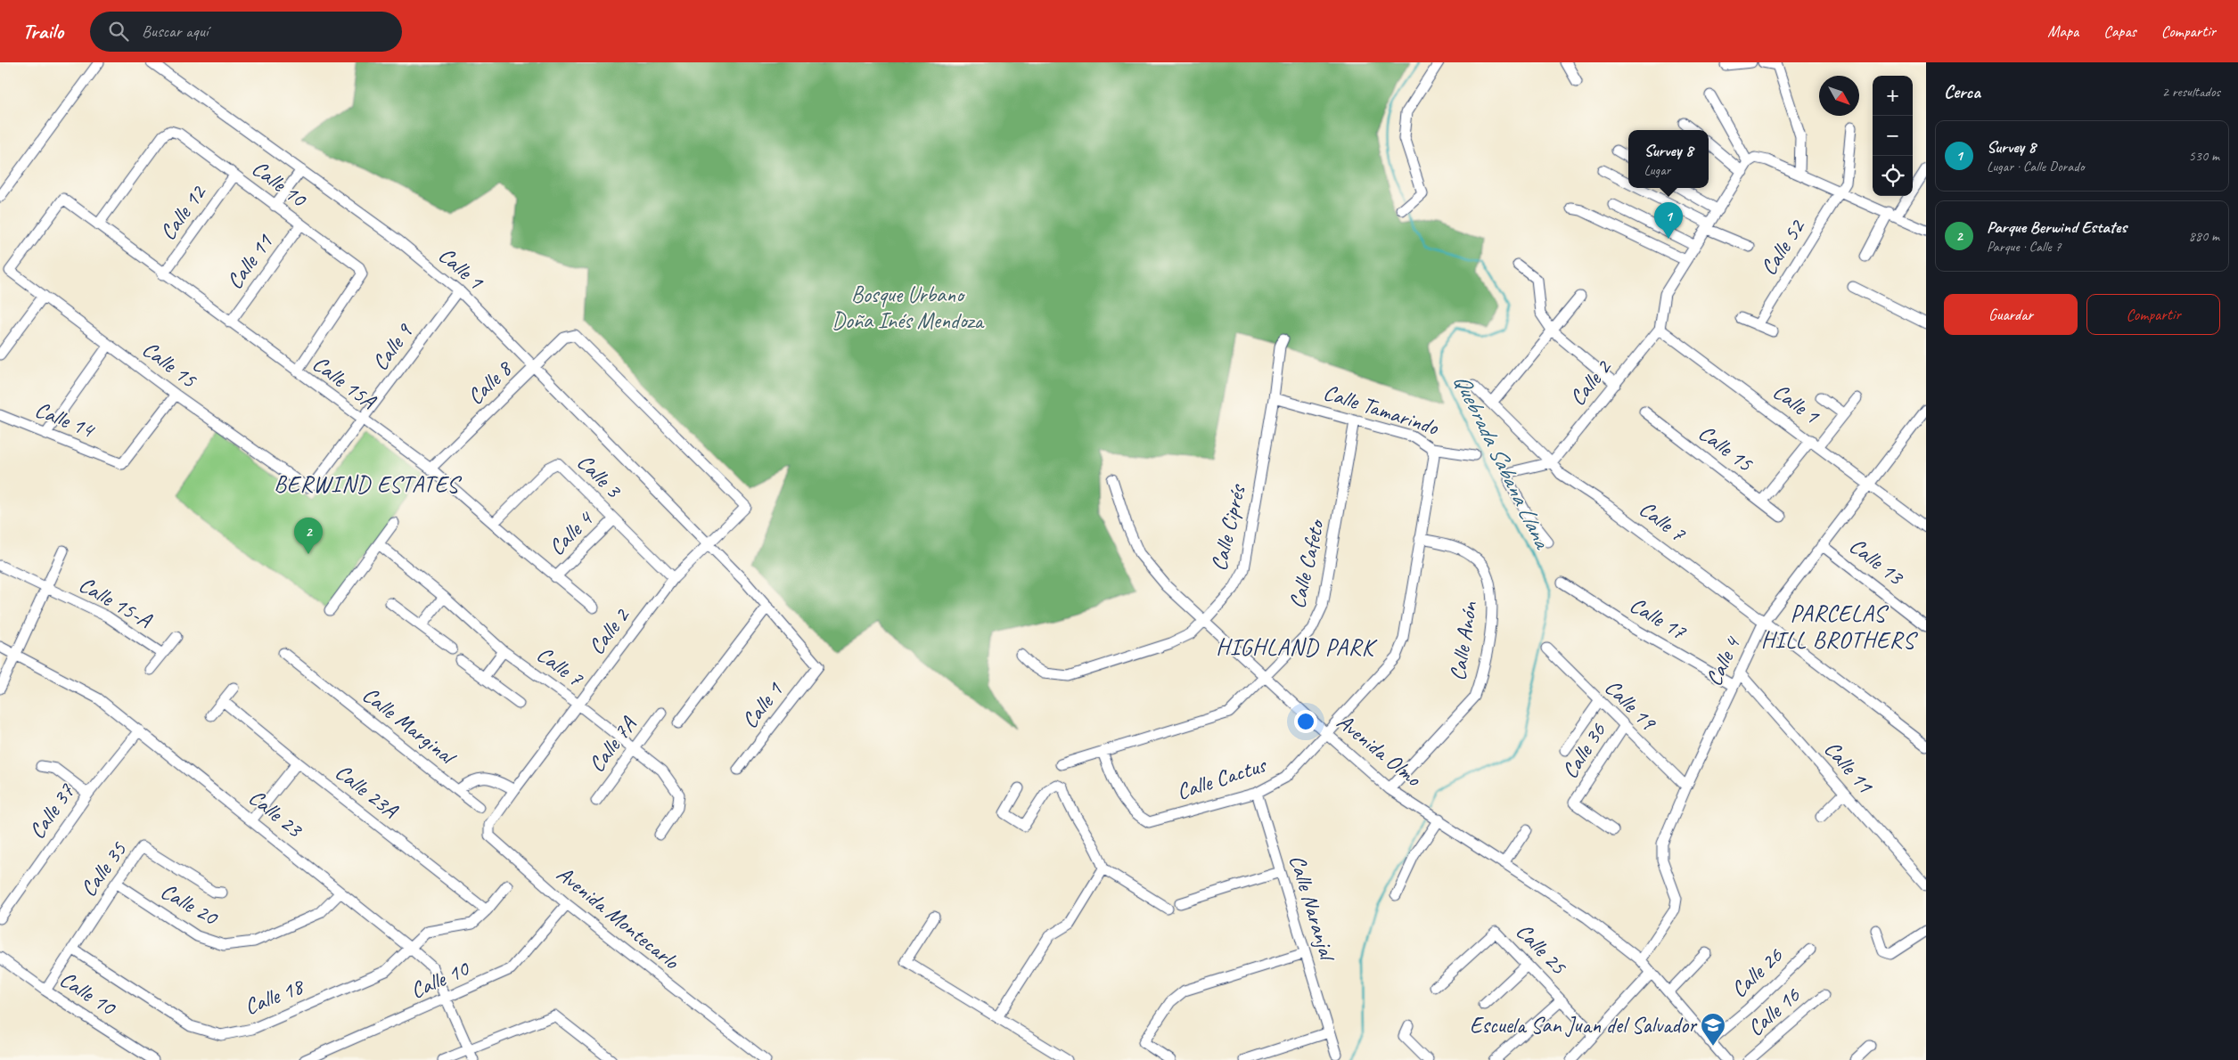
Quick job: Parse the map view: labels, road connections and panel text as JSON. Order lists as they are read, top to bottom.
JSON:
{
  "streets": {
    "street": [
      "Calle 10",
      "Calle 12",
      "Calle 52",
      "Calle 11",
      "Calle 1",
      "Calle 9",
      "Calle 15",
      "Calle 15A",
      "Calle 8",
      "Calle 2",
      "Calle Tamarindo",
      "Calle 14",
      "Calle 3",
      "Calle 7",
      "Calle Ciprés",
      "Calle 4",
      "Calle 13",
      "Calle Cafeto",
      "Calle 15-A",
      "Calle 17",
      "Calle Anón",
      "Calle 19",
      "Calle Marginal",
      "Calle 7A",
      "Avenida Olmo",
      "Calle 36",
      "Calle Cactus",
      "Calle 23A",
      "Calle 37",
      "Calle 23",
      "Calle 35",
      "Calle 20",
      "Calle Naranjal",
      "Avenida Montecarlo",
      "Calle 25",
      "Calle 26",
      "Calle 18",
      "Calle 16"
    ]
  },
  "crossings": [
    ["Calle 10", "Calle 12"],
    ["Calle 10", "Calle 11"],
    ["Calle 10", "Calle 15A"],
    ["Calle 10", "Calle 23"],
    ["Calle 10", "Calle 35"],
    ["Calle 10", "Avenida Montecarlo"],
    ["Calle 12", "Calle 15A"],
    ["Calle 11", "Calle 15A"],
    ["Calle 11", "Calle 4"],
    ["Calle 1", "Calle 9"],
    ["Calle 1", "Calle 8"],
    ["Calle 1", "Calle 2"],
    ["Calle 1", "Calle 4"],
    ["Calle 9", "Calle 15"],
    ["Calle 9", "Calle 15A"],
    ["Calle 15", "Calle 15A"],
    ["Calle 15", "Calle 14"],
    ["Calle 15A", "Calle 8"],
    ["Calle 15A", "Calle 3"],
    ["Calle 15A", "Calle 4"],
    ["Calle 8", "Calle 2"],
    ["Calle 2", "Calle 3"],
    ["Calle 2", "Calle 7"],
    ["Calle 2", "Calle Marginal"],
    ["Calle 2", "Avenida Montecarlo"],
    ["Calle Tamarindo", "Calle Ciprés"],
    ["Calle Tamarindo", "Calle Cafeto"],
    ["Calle Tamarindo", "Calle Cactus"],
    ["Calle 3", "Calle 4"],
    ["Calle 7", "Calle 4"],
    ["Calle 7", "Calle 7A"],
    ["Calle Ciprés", "Avenida Olmo"],
    ["Calle 4", "Calle 13"],
    ["Calle 4", "Calle 17"],
    ["Calle 4", "Calle 19"],
    ["Calle 4", "Avenida Olmo"],
    ["Calle Cafeto", "Avenida Olmo"],
    ["Calle Cafeto", "Calle Cactus"],
    ["Calle Anón", "Avenida Olmo"],
    ["Calle Anón", "Calle Cactus"],
    ["Calle 19", "Calle 36"],
    ["Calle Marginal", "Avenida Montecarlo"],
    ["Avenida Olmo", "Calle Cactus"],
    ["Calle Cactus", "Calle Naranjal"],
    ["Calle 23A", "Calle 18"],
    ["Calle 37", "Calle 23"],
    ["Calle 23", "Calle 20"],
    ["Calle 23", "Calle 18"],
    ["Calle 35", "Calle 20"],
    ["Calle 35", "Calle 18"]
  ],
  "districts": ["BERWIND ESTATES", "PARCELAS HILL BROTHERS", "HIGHLAND PARK"],
  "water": ["Quebrada Sabana Llana"],
  "parks": ["Bosque Urbano Doña Inés Mendoza"],
  "places": {
    "school or university": ["Escuela San Juan del Salvador"]
  },
  "north": "bottom right",
  "page": {
    "header": "Trailo",
    "search": "Buscar aquí",
    "nav": ["Mapa", "Capas", "Compartir"],
    "heading": ["Cerca", "2 resultados"],
    "map_buttons": ["+", "−"],
    "list": [
      {
        "mark": "1",
        "name": "Survey 8",
        "note": "Lugar · Calle Dorado",
        "value": "530 m"
      },
      {
        "mark": "2",
        "name": "Parque Berwind Estates",
        "note": "Parque · Calle 7",
        "value": "880 m"
      }
    ],
    "popup": ["Survey 8", "Lugar"],
    "pins": ["1", "2"],
    "buttons": ["Guardar", "Compartir"]
  }
}
